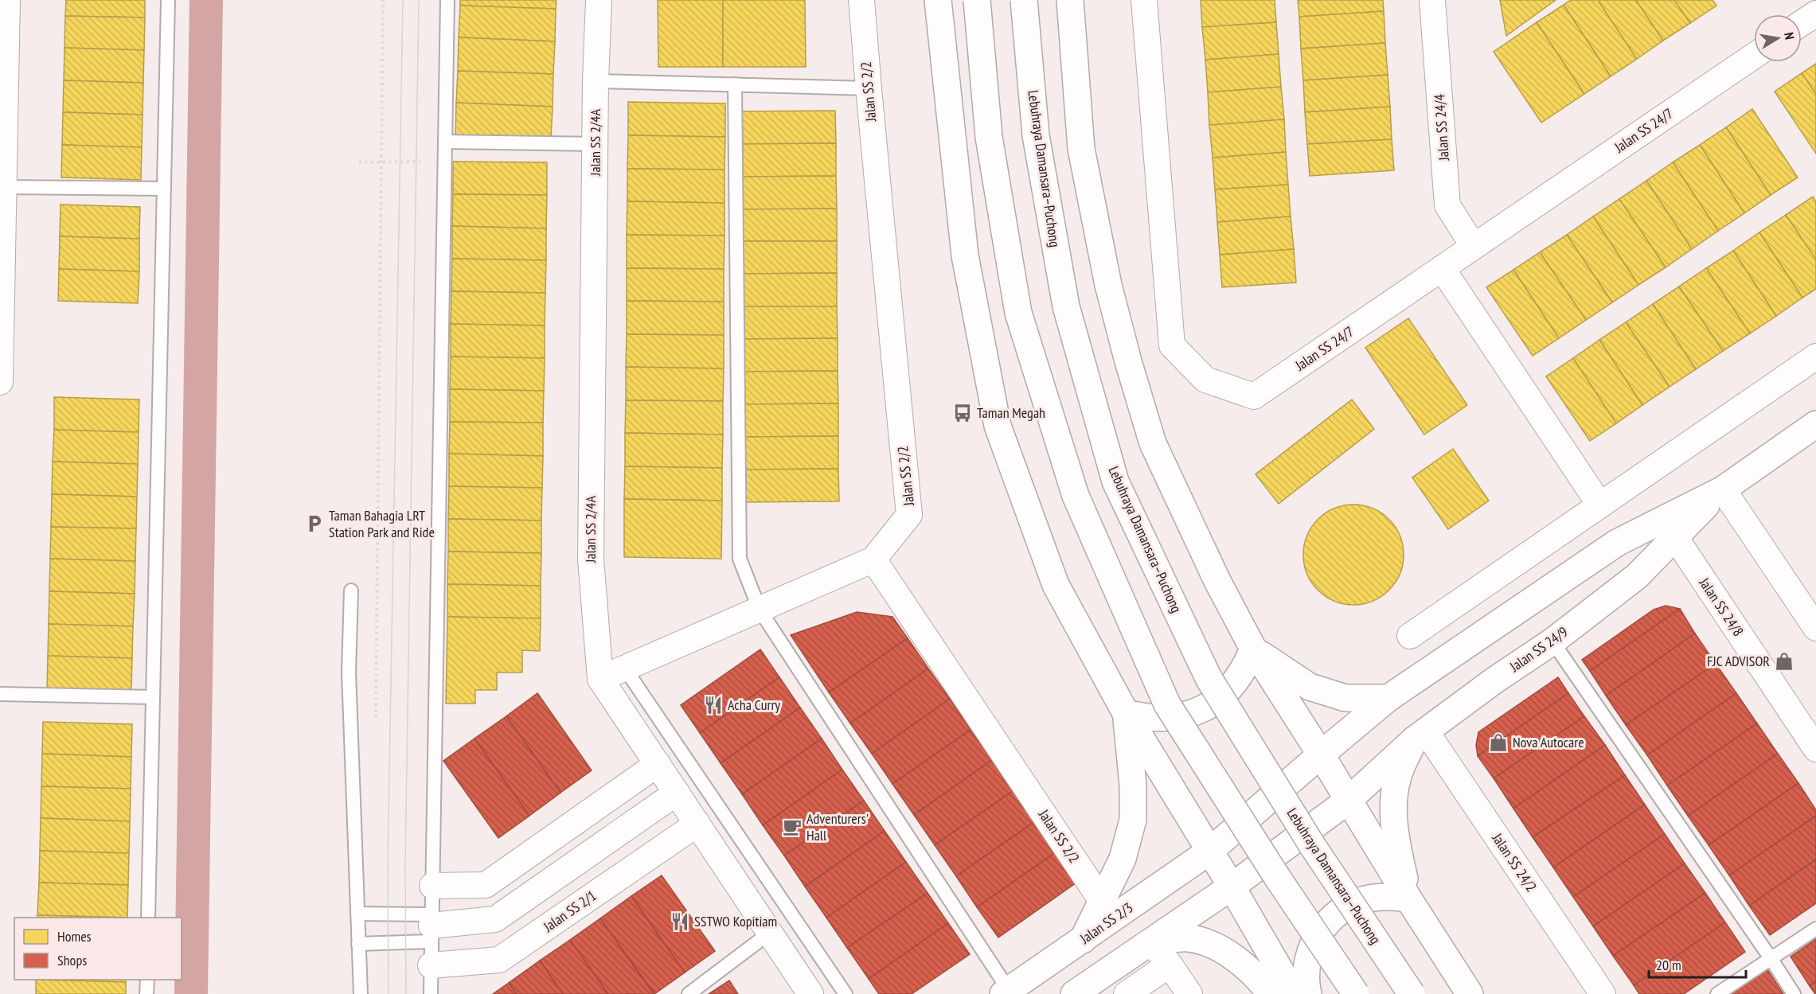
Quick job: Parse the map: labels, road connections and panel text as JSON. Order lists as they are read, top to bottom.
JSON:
{
  "streets": {
    "main road": ["Lebuhraya Damansara–Puchong", "Jalan SS 24/9", "Jalan SS 2/3"],
    "street": [
      "Jalan SS 2/2",
      "Jalan SS 24/4",
      "Jalan SS 24/7",
      "Jalan SS 2/4A",
      "Jalan SS 24/8",
      "Jalan SS 24/2",
      "Jalan SS 2/1"
    ]
  },
  "crossings": [
    ["Jalan SS 24/4", "Jalan SS 24/7"],
    ["Jalan SS 2/4A", "Jalan SS 2/1"],
    ["Jalan SS 24/8", "Jalan SS 24/9"],
    ["Jalan SS 24/9", "Jalan SS 24/2"],
    ["Jalan SS 24/9", "Jalan SS 2/3"]
  ],
  "places": {
    "bus stop": ["Taman Megah"],
    "parking": ["Taman Bahagia LRT Station Park and Ride"],
    "shop": ["FJC ADVISOR", "Nova Autocare"],
    "restaurant": ["Acha Curry", "SSTWO Kopitiam"],
    "cafe": ["Adventurers' Hall"]
  },
  "legend": ["Homes", "Shops"],
  "scale_bar": "20 m",
  "north": "right"
}
